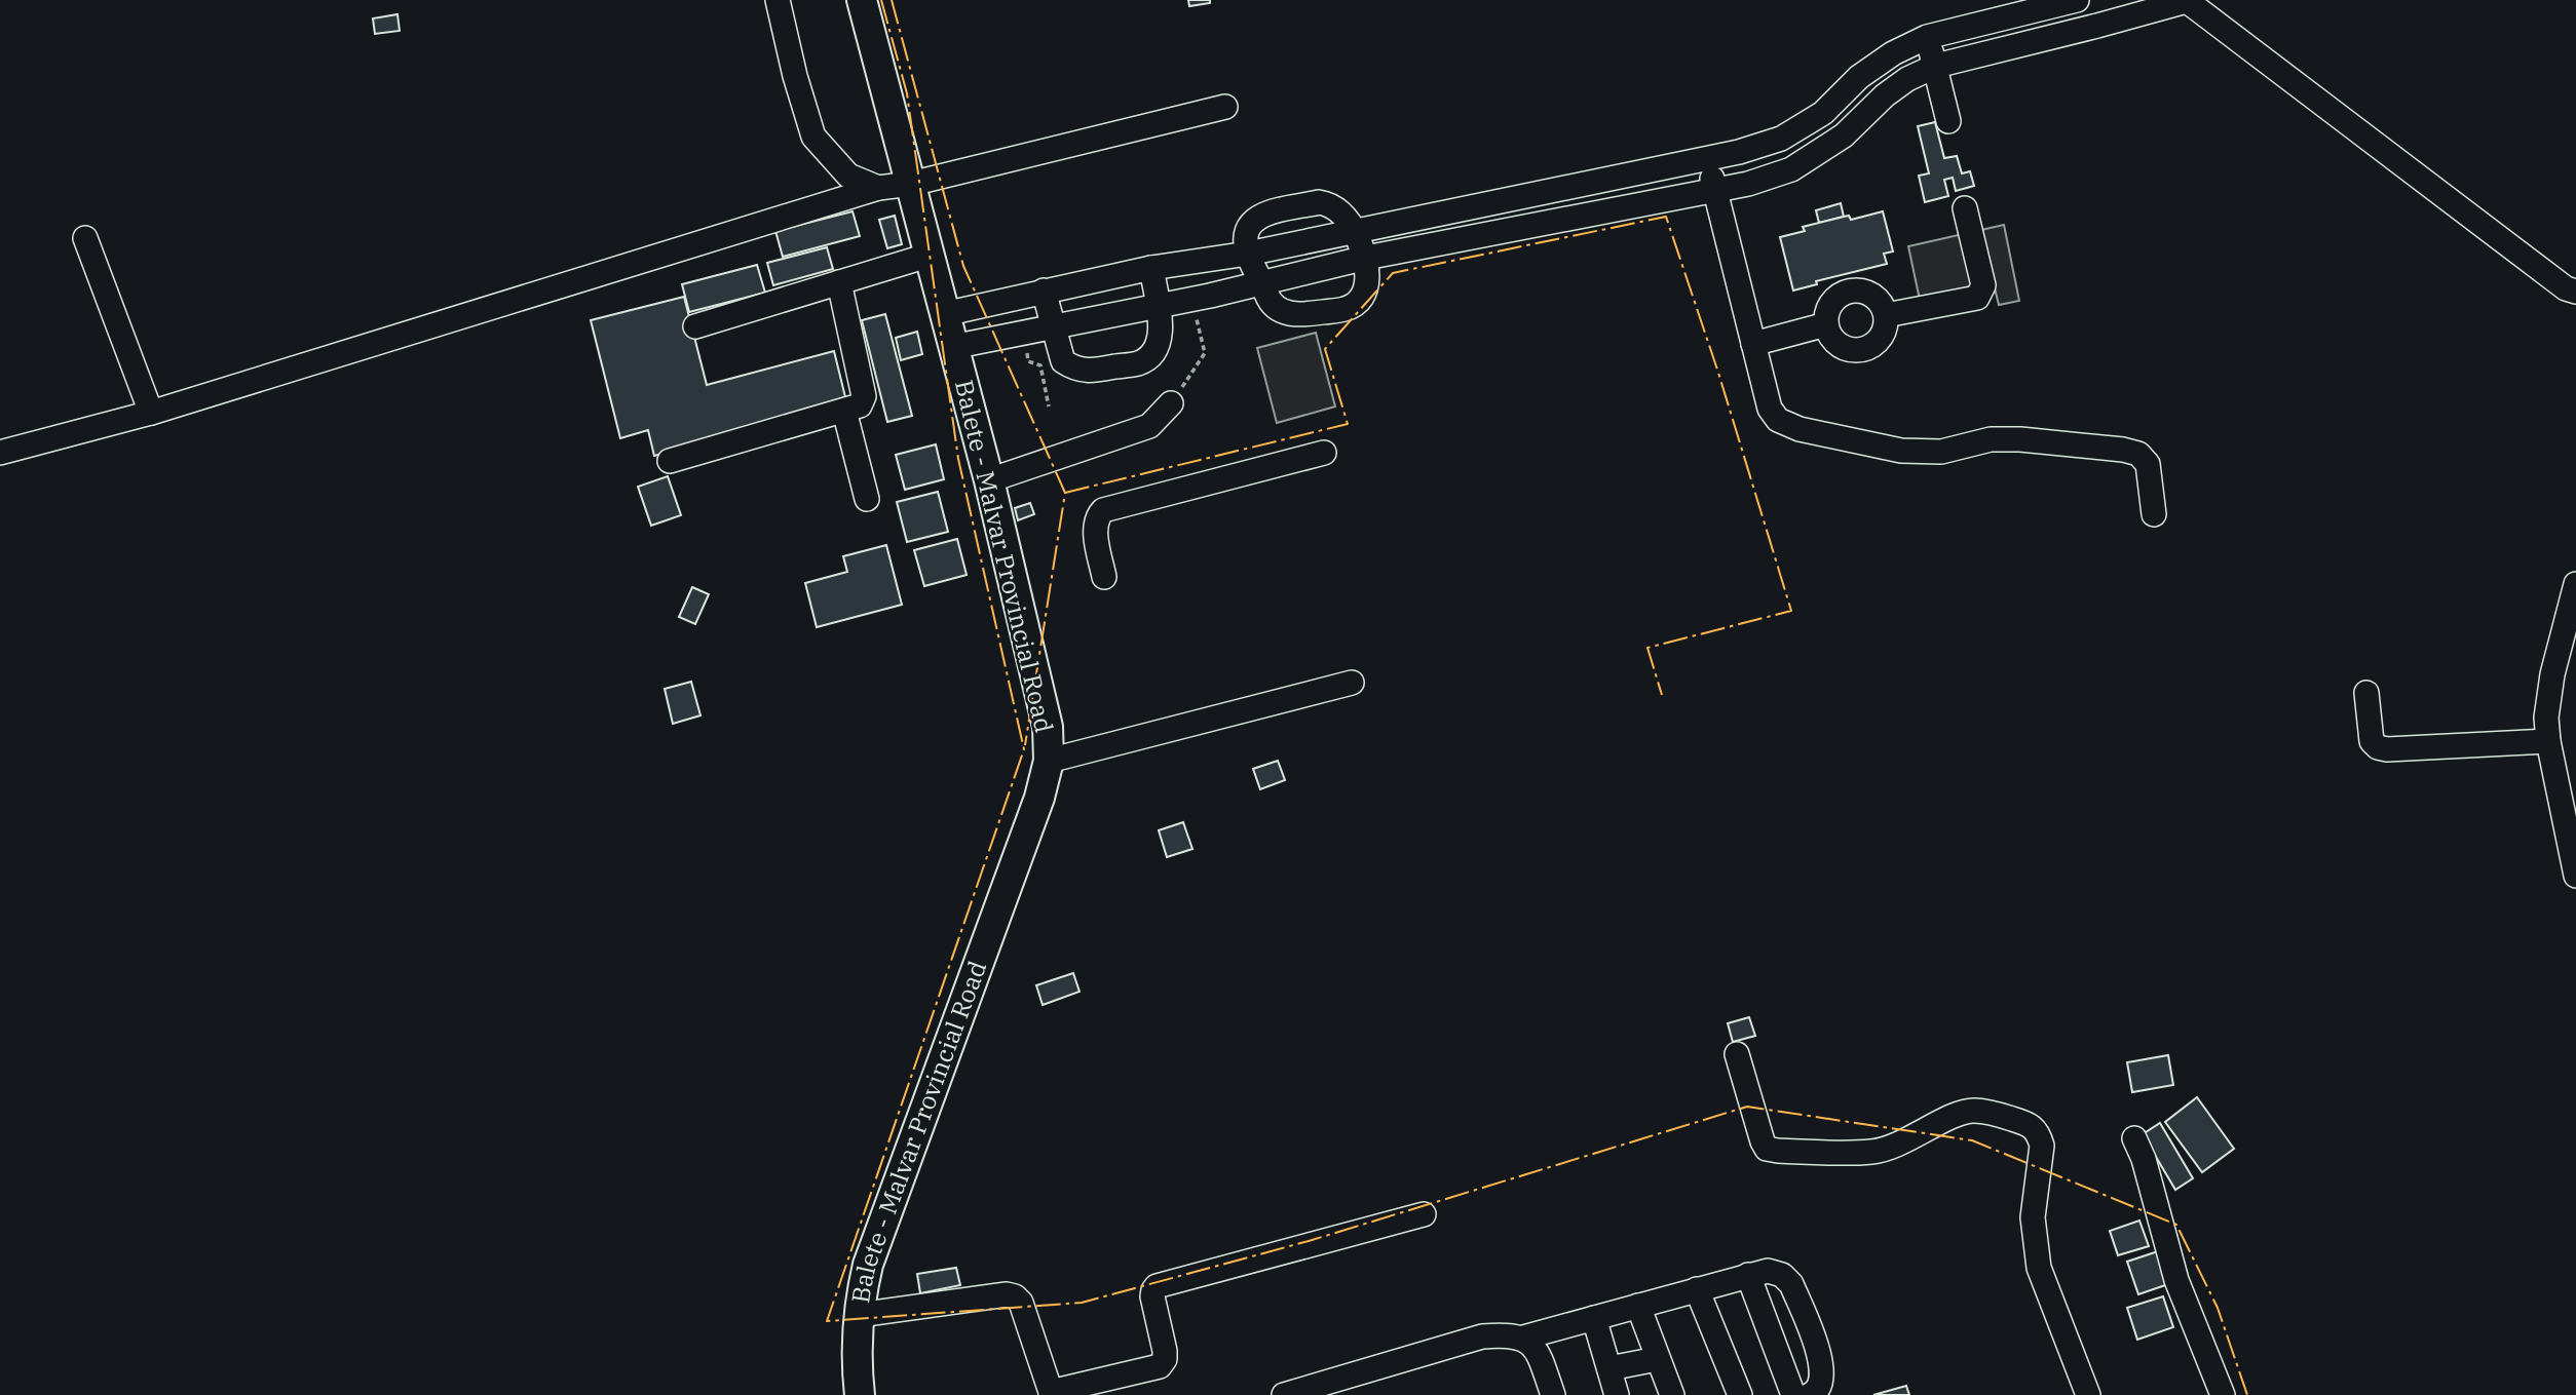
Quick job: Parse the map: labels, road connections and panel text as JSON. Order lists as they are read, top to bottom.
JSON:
{
  "streets": {
    "main road": ["Balete - Malvar Provincial Road"]
  }
}
